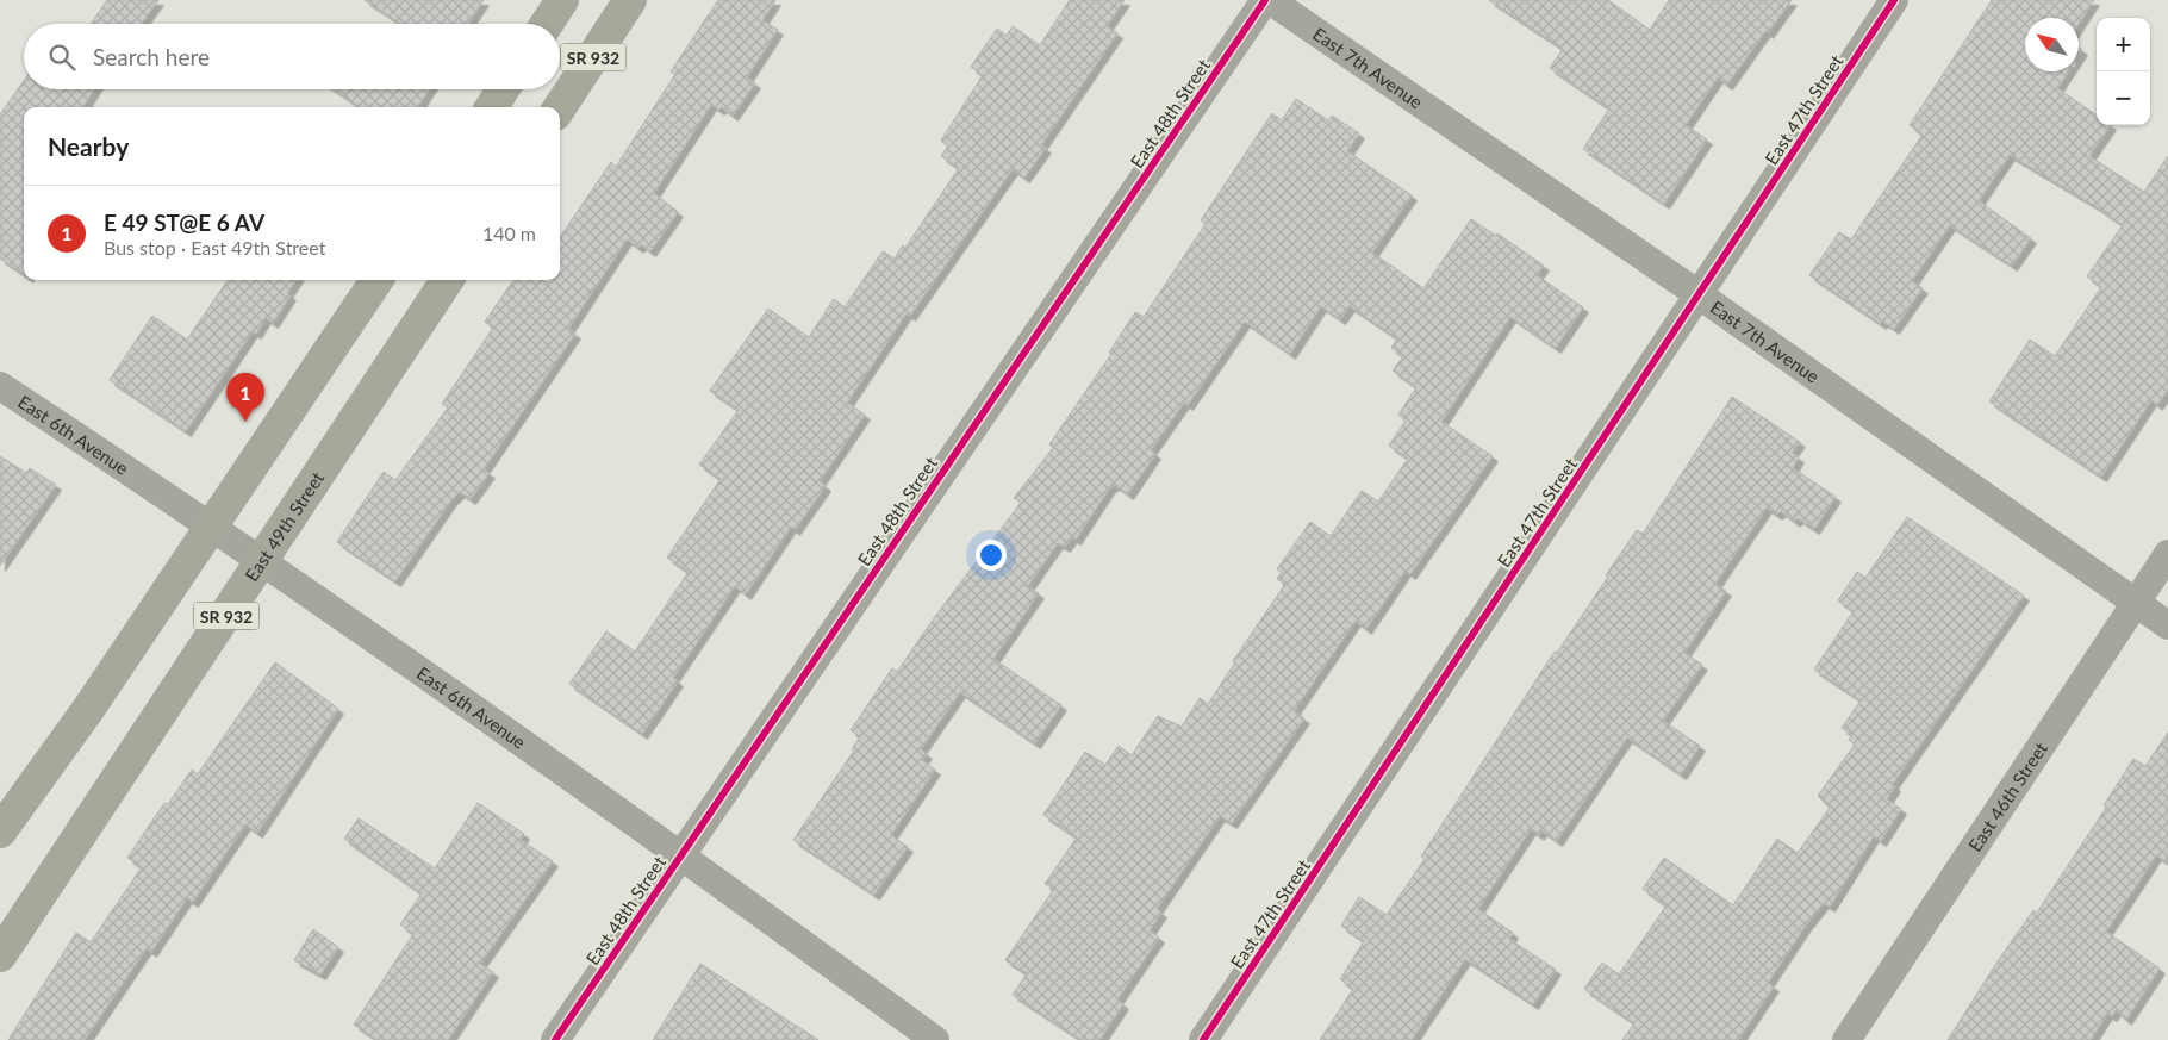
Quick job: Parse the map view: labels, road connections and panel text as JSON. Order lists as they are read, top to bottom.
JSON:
{
  "streets": {
    "main road": ["SR 932", "East 49th Street"],
    "street": [
      "East 7th Avenue",
      "East 47th Street",
      "East 48th Street",
      "East 6th Avenue",
      "East 46th Street"
    ]
  },
  "crossings": [
    ["SR 932", "East 6th Avenue"],
    ["East 7th Avenue", "East 47th Street"],
    ["East 7th Avenue", "East 46th Street"],
    ["East 48th Street", "East 6th Avenue"],
    ["East 6th Avenue", "East 49th Street"]
  ],
  "north": "top left",
  "page": {
    "map_buttons": ["+", "−"],
    "search": "Search here",
    "heading": "Nearby",
    "list": [
      {
        "mark": "1",
        "name": "E 49 ST@E 6 AV",
        "note": "Bus stop · East 49th Street",
        "value": "140 m"
      }
    ],
    "pins": "1"
  }
}
